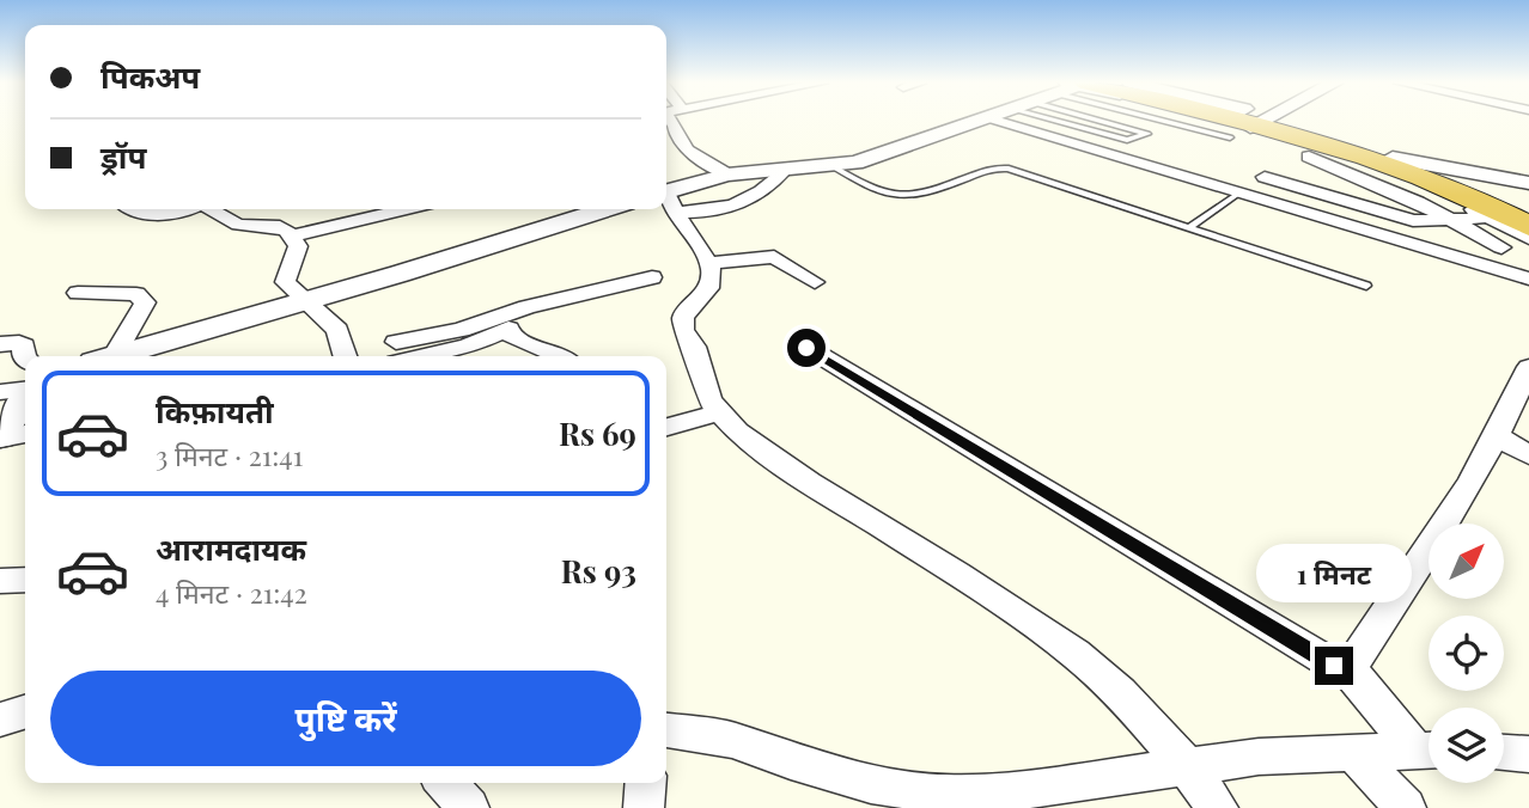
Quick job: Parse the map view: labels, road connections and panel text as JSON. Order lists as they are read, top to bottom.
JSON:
{
  "north": "top right",
  "page": {
    "banner": ["पिकअप", "ड्रॉप"],
    "list": [
      {
        "name": "किफ़ायती",
        "note": "3 मिनट · 21:41",
        "value": "Rs 69"
      },
      {
        "name": "आरामदायक",
        "note": "4 मिनट · 21:42",
        "value": "Rs 93"
      }
    ],
    "bubble": "1 मिनट",
    "buttons": "पुष्टि करें"
  }
}
